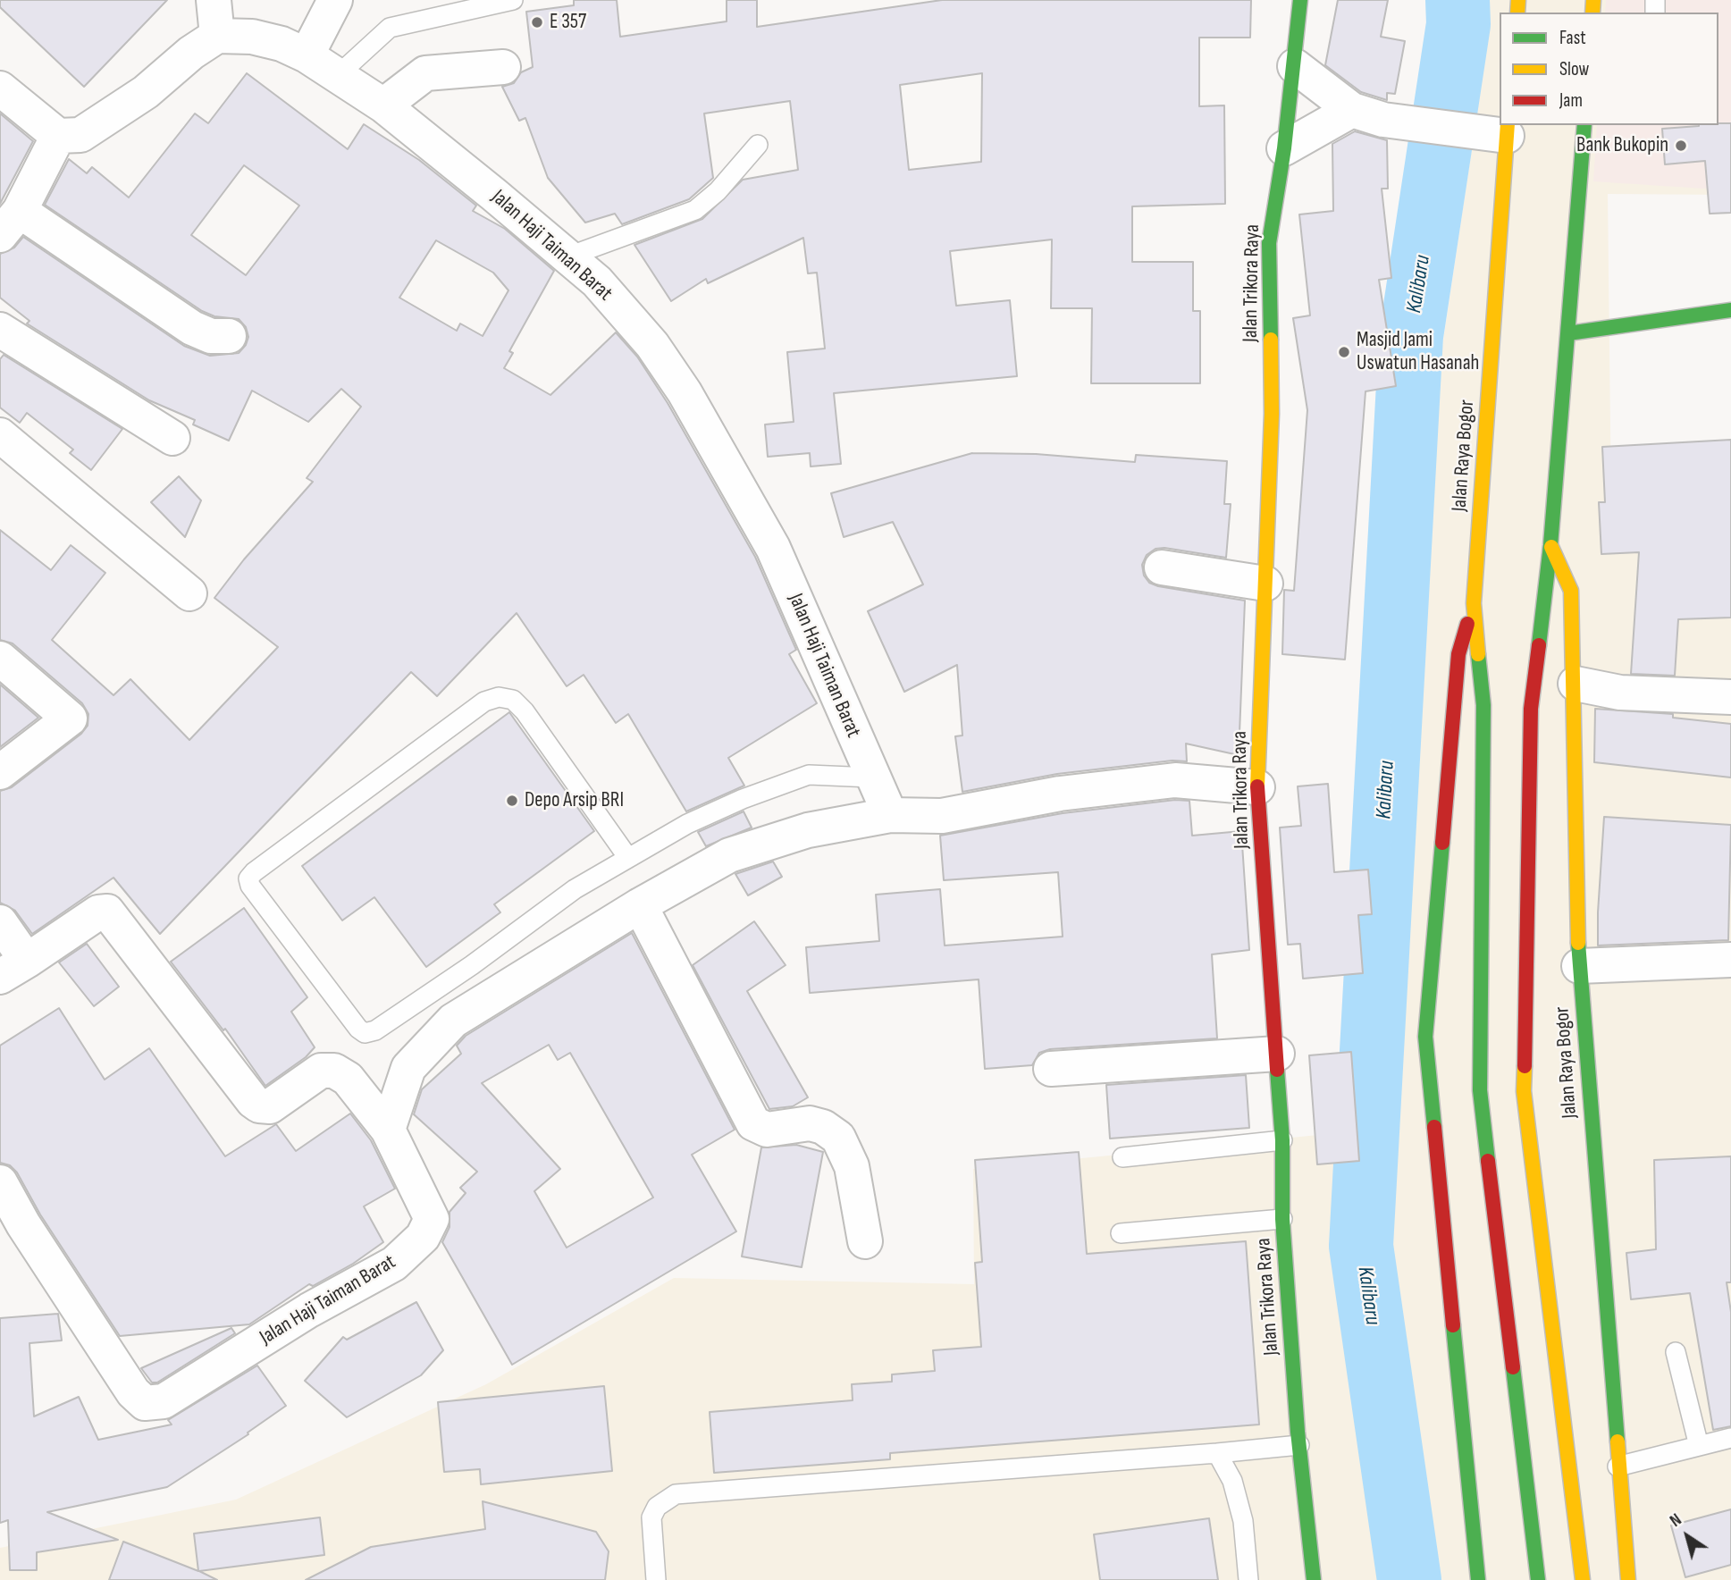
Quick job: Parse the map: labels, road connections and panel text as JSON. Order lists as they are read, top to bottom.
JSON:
{
  "streets": {
    "main road": ["Jalan Trikora Raya", "Jalan Raya Bogor"],
    "street": ["Jalan Haji Taiman Barat"]
  },
  "water": ["Kalibaru"],
  "places": [
    "E 357",
    "Bank Bukopin",
    "Masjid Jami Uswatun Hasanah",
    "Depo Arsip BRI"
  ],
  "legend": ["Fast", "Slow", "Jam"],
  "north": "top left"
}
